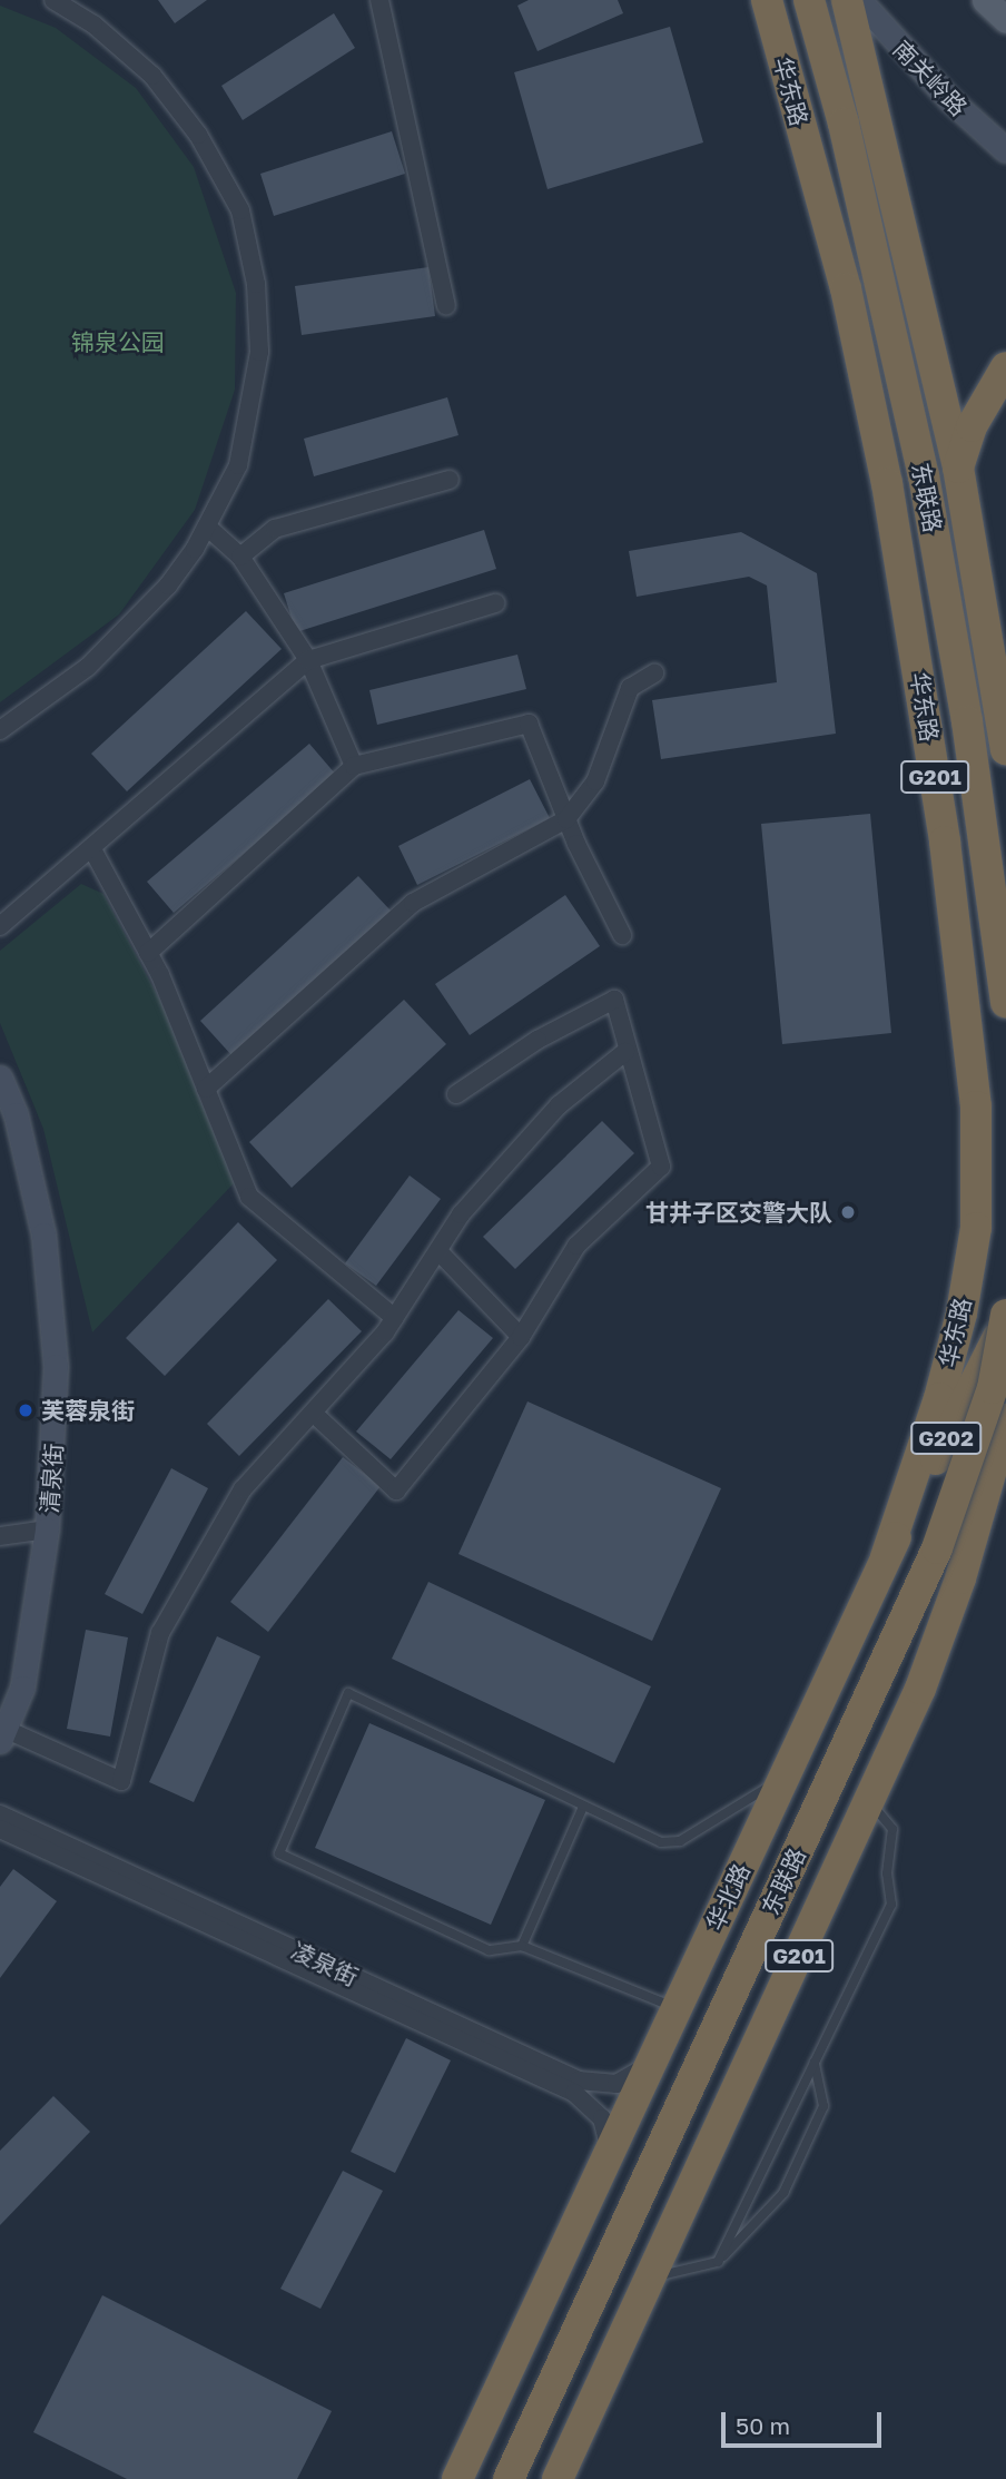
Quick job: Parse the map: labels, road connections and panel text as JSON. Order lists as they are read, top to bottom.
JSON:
{
  "streets": {
    "highway": [
      "华东路",
      "东联路",
      "G201",
      "G202",
      "华北路"
    ],
    "street": ["南关岭路", "清泉街", "凌泉街"]
  },
  "crossings": [
    ["华东路", "华北路"],
    ["东联路", "华北路"],
    ["华北路", "凌泉街"]
  ],
  "parks": ["锦泉公园"],
  "places": ["甘井子区交警大队", "芙蓉泉街"],
  "scale_bar": "50 m"
}
